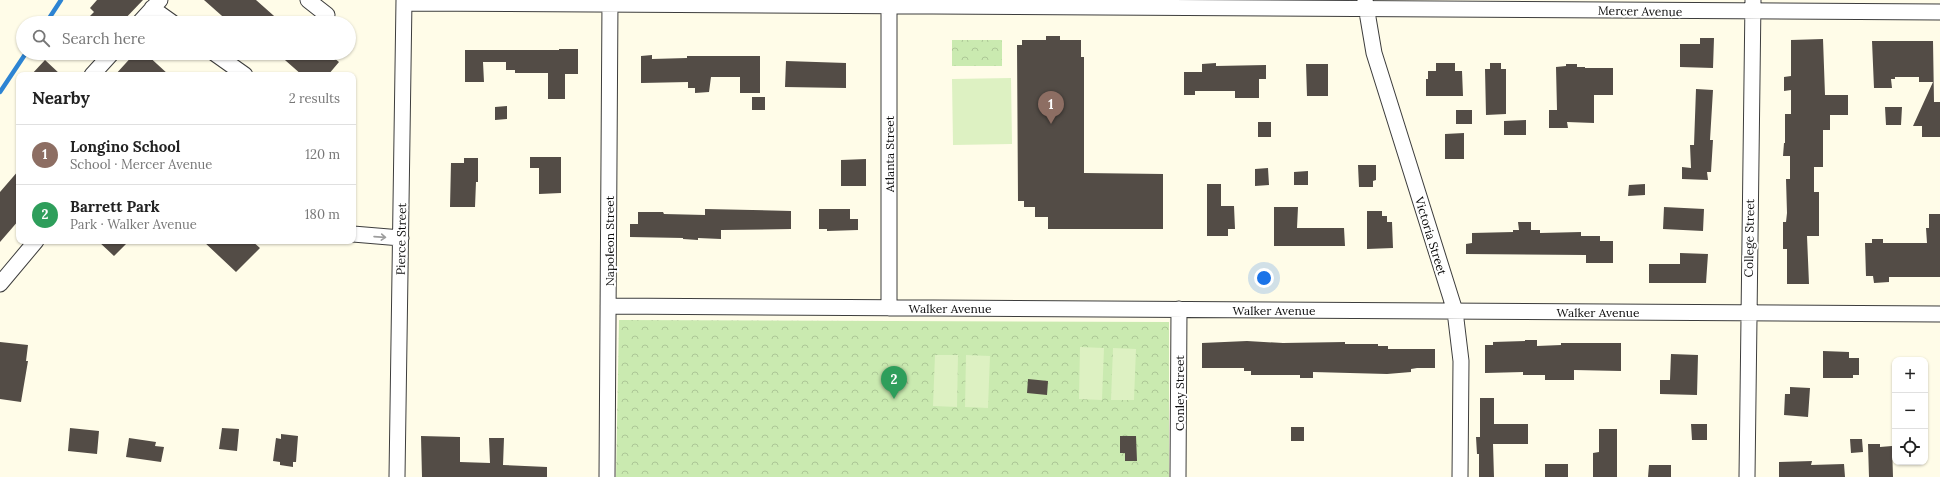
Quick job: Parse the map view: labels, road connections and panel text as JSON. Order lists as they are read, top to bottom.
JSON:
{
  "streets": {
    "street": [
      "Mercer Avenue",
      "Atlanta Street",
      "Victoria Street",
      "College Street",
      "Pierce Street",
      "Napoleon Street",
      "Walker Avenue",
      "Conley Street"
    ]
  },
  "crossings": [
    ["Mercer Avenue", "Atlanta Street"],
    ["Mercer Avenue", "Victoria Street"],
    ["Mercer Avenue", "College Street"],
    ["Mercer Avenue", "Pierce Street"],
    ["Mercer Avenue", "Napoleon Street"],
    ["Atlanta Street", "Walker Avenue"],
    ["Victoria Street", "Walker Avenue"],
    ["College Street", "Walker Avenue"],
    ["Napoleon Street", "Walker Avenue"],
    ["Walker Avenue", "Conley Street"]
  ],
  "page": {
    "search": "Search here",
    "heading": ["Nearby", "2 results"],
    "pins": ["1", "2"],
    "list": [
      {
        "mark": "1",
        "name": "Longino School",
        "note": "School · Mercer Avenue",
        "value": "120 m"
      },
      {
        "mark": "2",
        "name": "Barrett Park",
        "note": "Park · Walker Avenue",
        "value": "180 m"
      }
    ],
    "map_buttons": ["+", "−"]
  }
}
